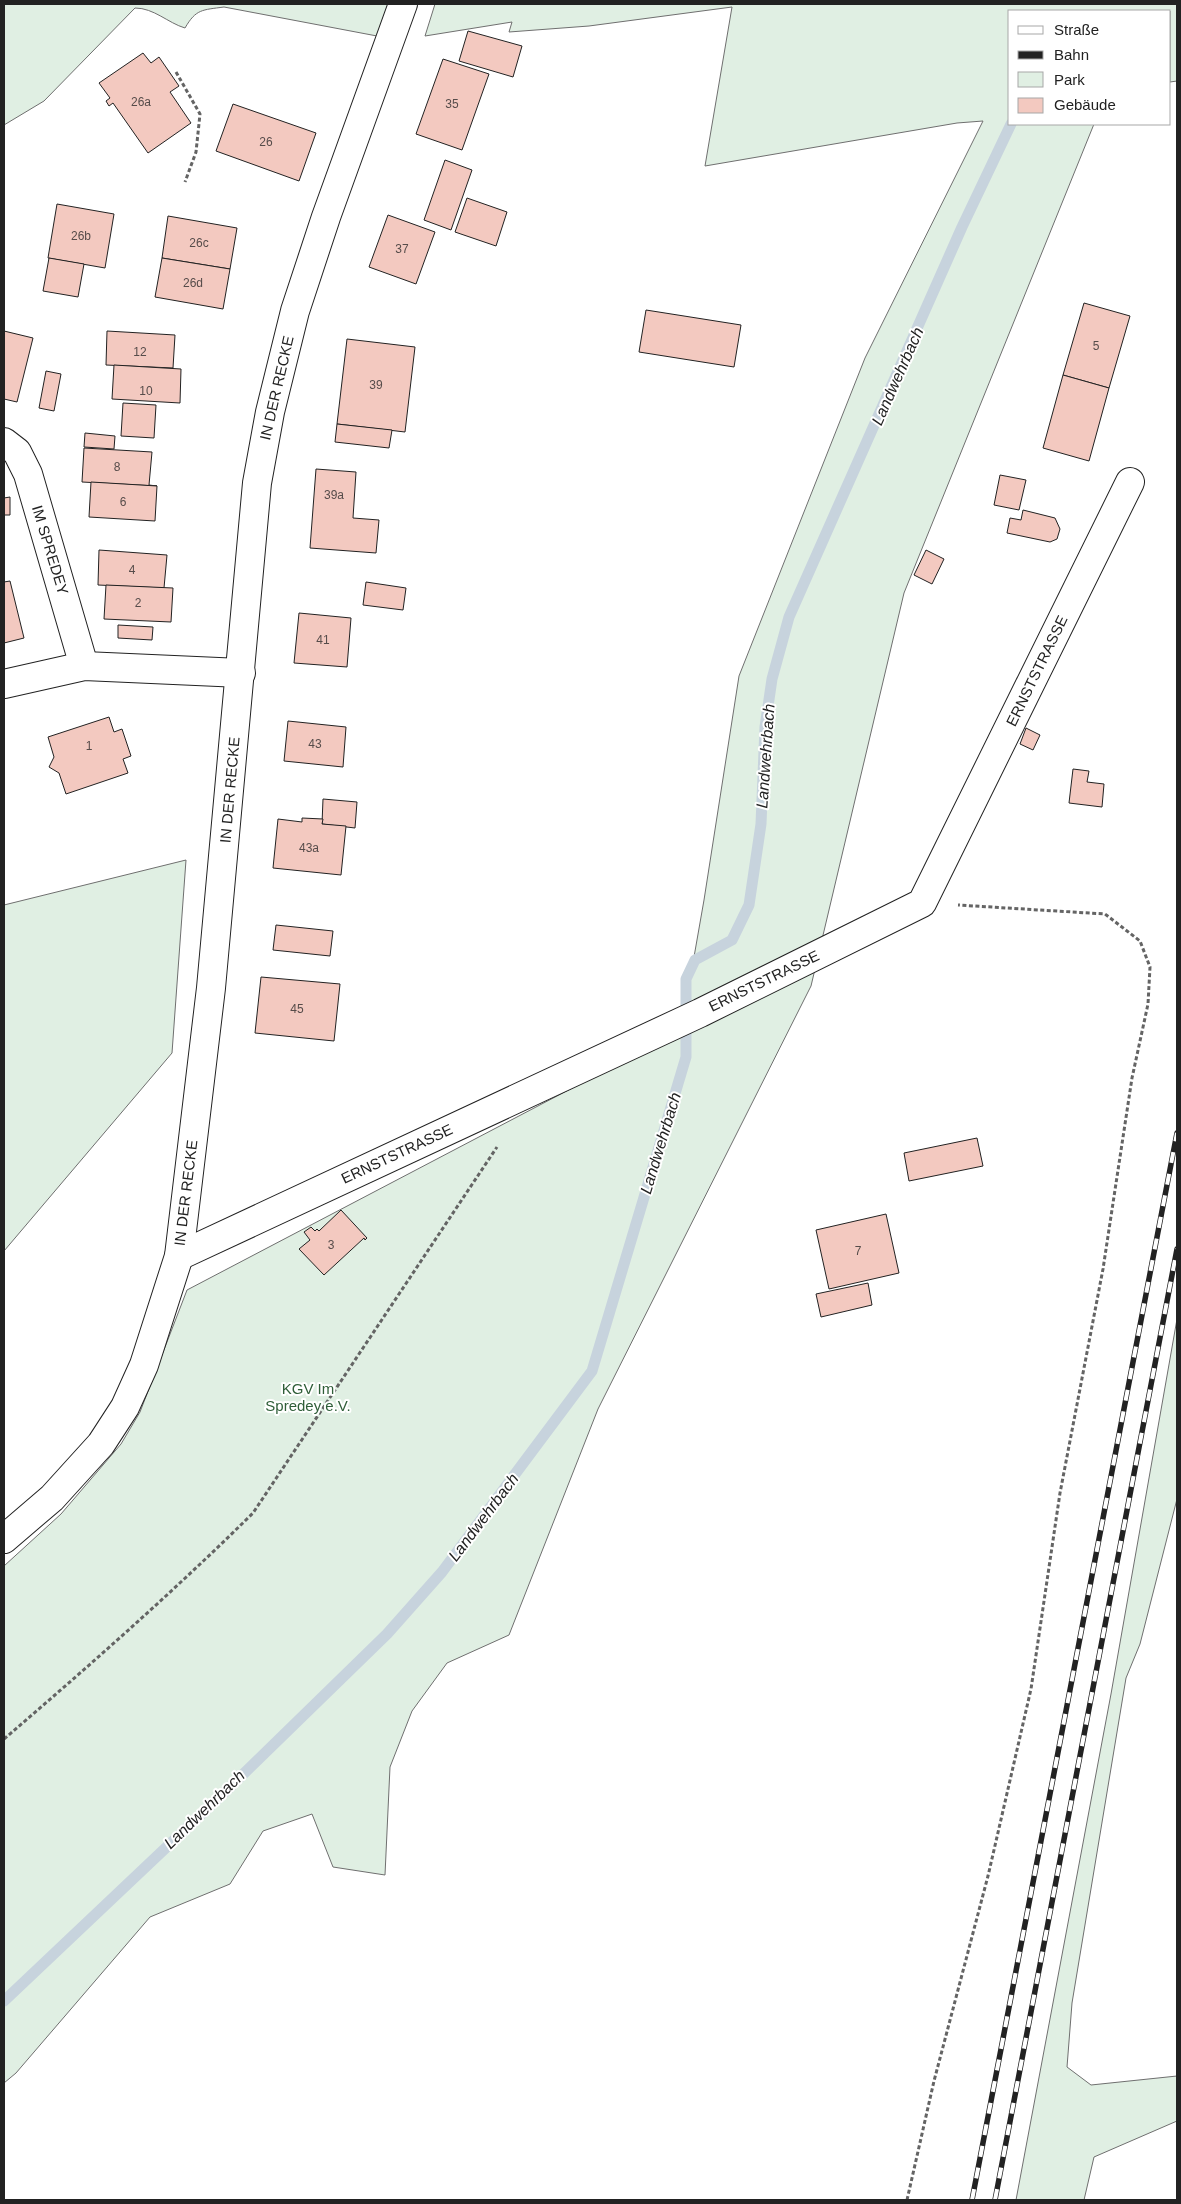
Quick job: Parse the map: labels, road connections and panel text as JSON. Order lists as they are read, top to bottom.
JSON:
{
  "streets": {
    "street": ["IN DER RECKE", "IM SPREDEY", "ERNSTSTRASSE"]
  },
  "crossings": [
    ["IN DER RECKE", "ERNSTSTRASSE"]
  ],
  "water": ["Landwehrbach"],
  "parks": ["KGV Im Spredey e.V."],
  "house_numbers": [
    "26a",
    "35",
    "26",
    "26b",
    "26c",
    "37",
    "26d",
    "5",
    "12",
    "39",
    "10",
    "8",
    "39a",
    "6",
    "4",
    "2",
    "41",
    "43",
    "1",
    "43a",
    "45",
    "3",
    "7"
  ],
  "legend": [
    "Straße",
    "Bahn",
    "Park",
    "Gebäude"
  ]
}
